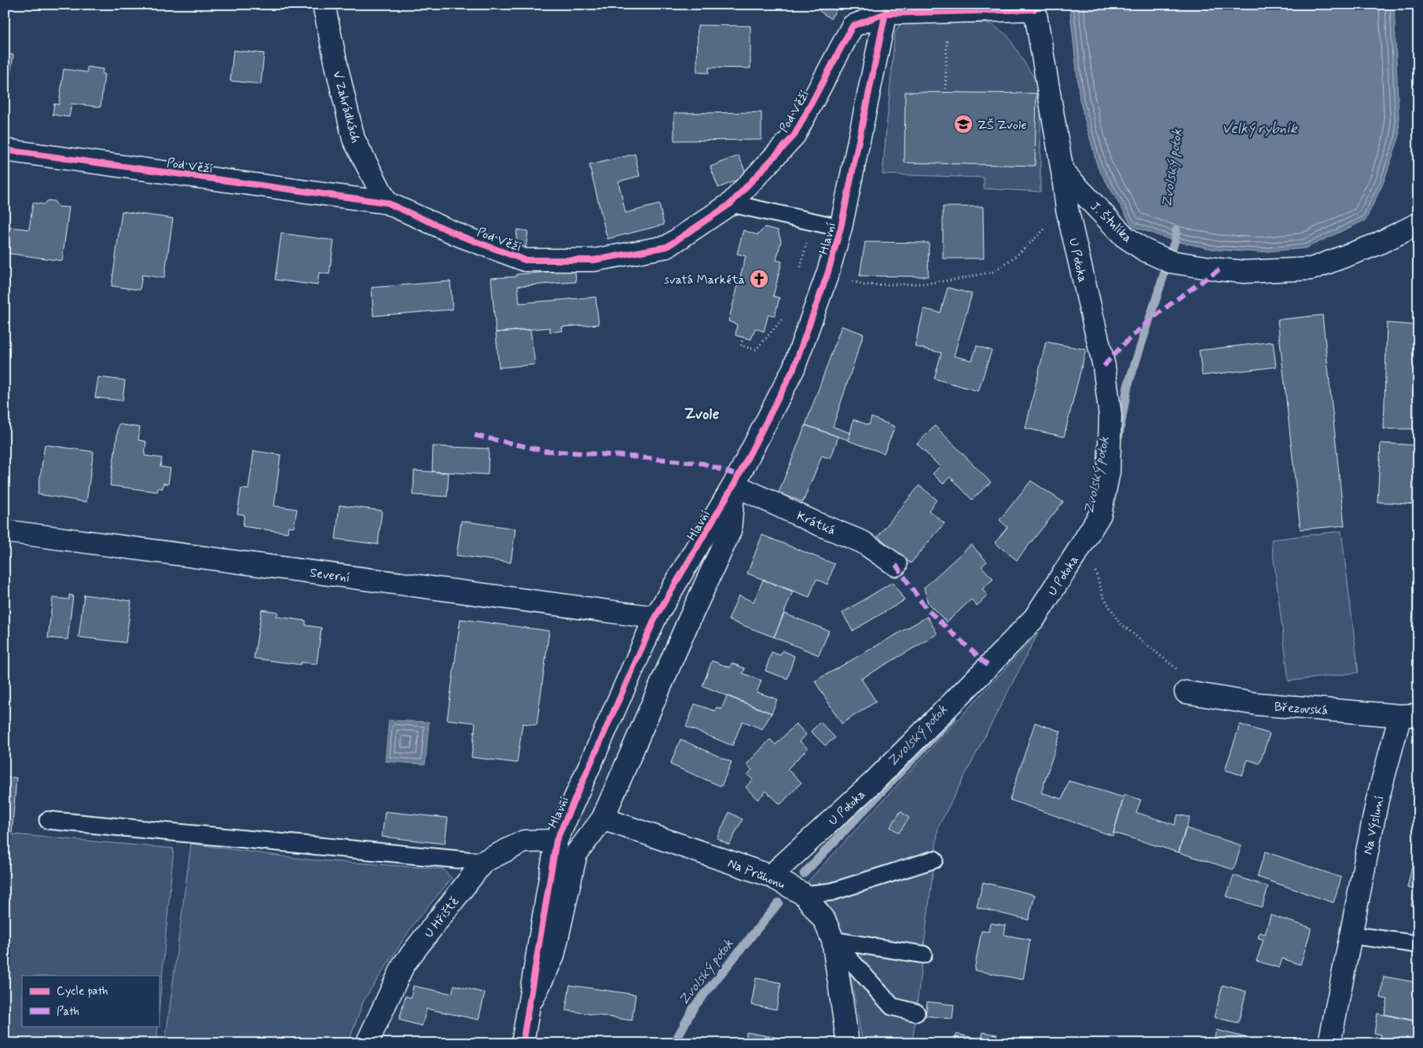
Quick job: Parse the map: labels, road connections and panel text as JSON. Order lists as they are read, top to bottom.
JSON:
{
  "streets": {
    "street": [
      "V Zahrádkách",
      "Pod Věží",
      "J. Štulíka",
      "Hlavní",
      "U Potoka",
      "Krátká",
      "Severní",
      "Březovská",
      "Na Výsluní",
      "Na Průhonu",
      "U Hřiště"
    ]
  },
  "crossings": [
    ["V Zahrádkách", "Pod Věží"],
    ["Pod Věží", "Hlavní"],
    ["J. Štulíka", "U Potoka"],
    ["Hlavní", "Krátká"],
    ["Hlavní", "Severní"],
    ["Hlavní", "Na Průhonu"],
    ["Hlavní", "U Hřiště"],
    ["U Potoka", "Na Průhonu"],
    ["Březovská", "Na Výsluní"]
  ],
  "districts": ["Zvole"],
  "water": ["Velký rybník", "Zvolský potok"],
  "places": {
    "school or university": ["ZŠ Zvole"],
    "church": ["svatá Markéta"]
  },
  "legend": ["Cycle path", "Path"]
}
